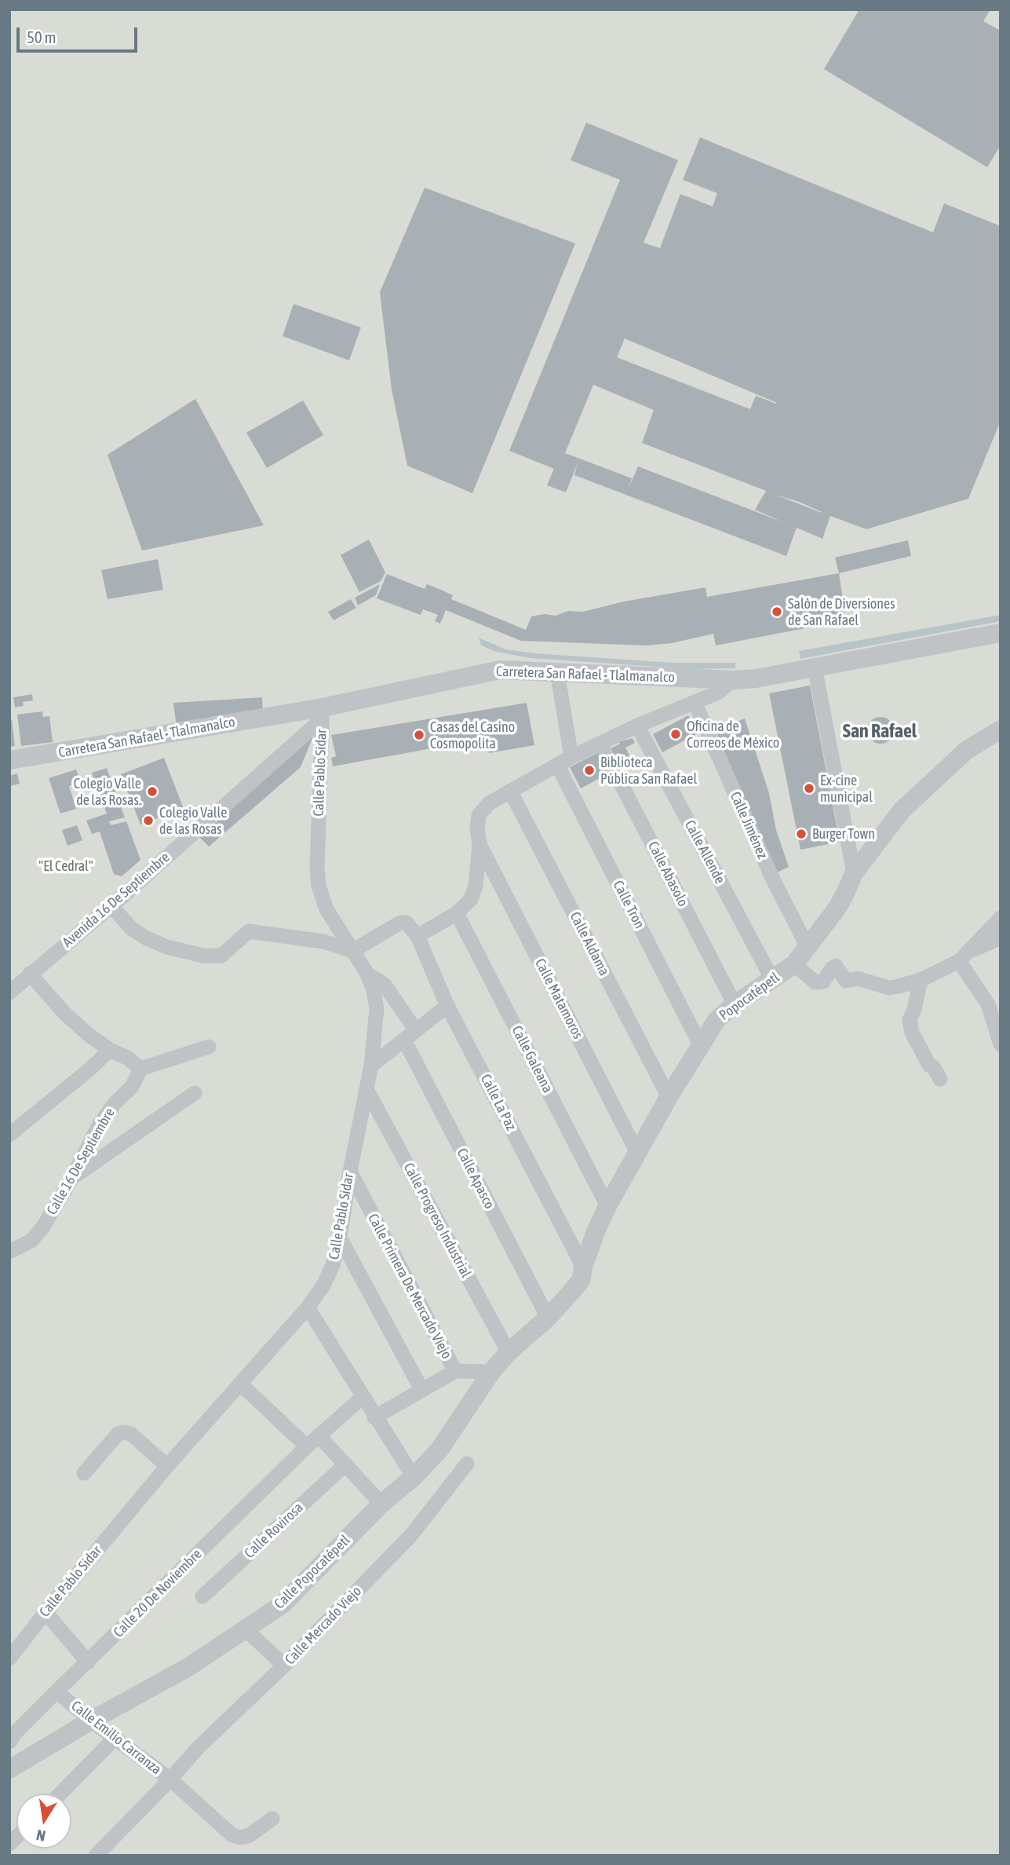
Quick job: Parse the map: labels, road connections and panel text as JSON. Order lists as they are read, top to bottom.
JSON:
{
  "streets": {
    "street": [
      "Carretera San Rafael - Tlalmanalco",
      "Calle Pablo Sidar",
      "Calle Jiménez",
      "Calle Allende",
      "Calle Abasolo",
      "Avenida 16 De Septiembre",
      "Calle Tron",
      "Calle Aldama",
      "Popocatépetl",
      "Calle Matamoros",
      "Calle Galeana",
      "Calle La Paz",
      "Calle 16 De Septiembre",
      "Calle Apasco",
      "Calle Progreso Industrial",
      "Calle Primera De Mercado Viejo",
      "Calle Rovirosa",
      "Calle Popocatépetl",
      "Calle 20 De Noviembre",
      "Calle Mercado Viejo",
      "Calle Emilio Carranza"
    ]
  },
  "crossings": [
    ["Carretera San Rafael - Tlalmanalco", "Calle Pablo Sidar"],
    ["Carretera San Rafael - Tlalmanalco", "Avenida 16 De Septiembre"],
    ["Calle Pablo Sidar", "Avenida 16 De Septiembre"],
    ["Calle Pablo Sidar", "Calle Apasco"],
    ["Calle Pablo Sidar", "Calle Progreso Industrial"],
    ["Calle Pablo Sidar", "Calle Primera De Mercado Viejo"],
    ["Calle Jiménez", "Popocatépetl"],
    ["Calle Allende", "Popocatépetl"],
    ["Calle Abasolo", "Popocatépetl"],
    ["Calle Tron", "Popocatépetl"],
    ["Calle Aldama", "Popocatépetl"],
    ["Popocatépetl", "Calle Matamoros"],
    ["Popocatépetl", "Calle Galeana"],
    ["Popocatépetl", "Calle La Paz"],
    ["Popocatépetl", "Calle Apasco"],
    ["Popocatépetl", "Calle Progreso Industrial"],
    ["Popocatépetl", "Calle Popocatépetl"],
    ["Calle Progreso Industrial", "Calle Popocatépetl"],
    ["Calle Popocatépetl", "Calle Emilio Carranza"],
    ["Calle 20 De Noviembre", "Calle Emilio Carranza"],
    ["Calle Mercado Viejo", "Calle Emilio Carranza"]
  ],
  "districts": ["San Rafael"],
  "parks": ["\"El Cedral\""],
  "places": [
    "Salón de Diversiones de San Rafael",
    "Oficina de Correos de México",
    "Casas del Casino Cosmopolita",
    "Biblioteca Pública San Rafael",
    "Ex-cine municipal",
    "Colegio Valle de las Rosas.",
    "Colegio Valle de las Rosas",
    "Burger Town"
  ],
  "scale_bar": "50 m",
  "north": "bottom"
}
